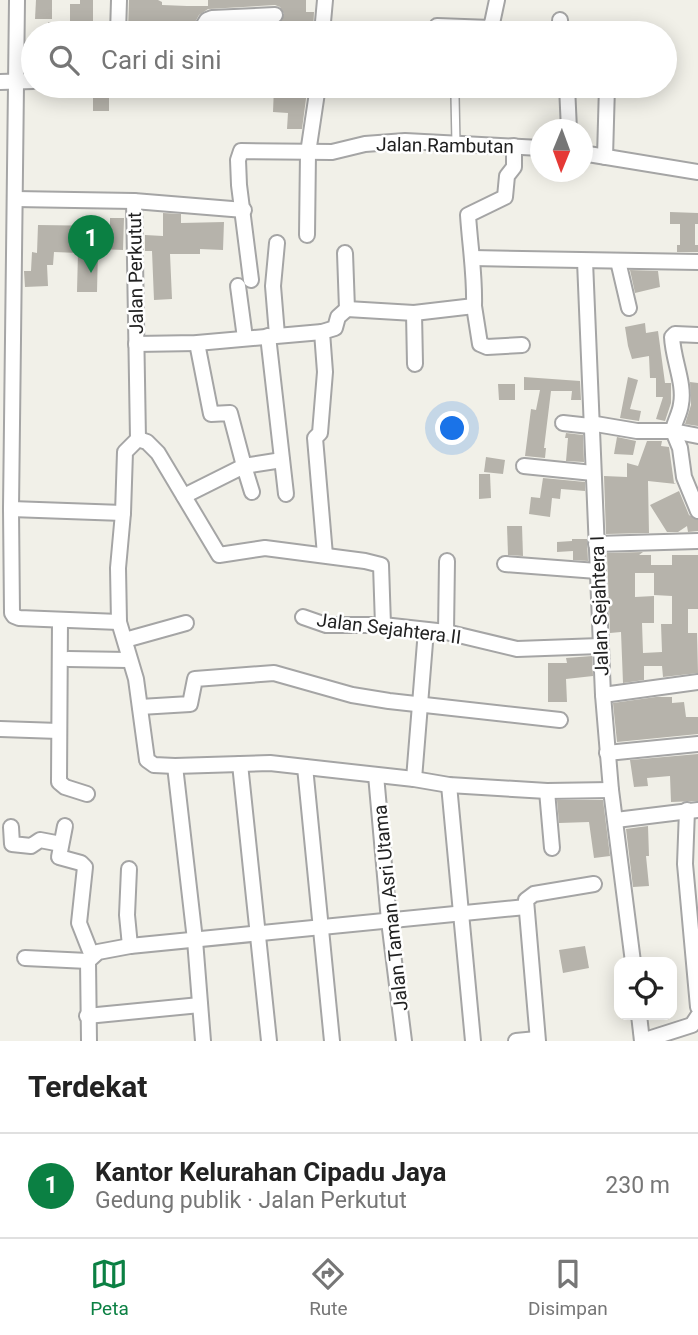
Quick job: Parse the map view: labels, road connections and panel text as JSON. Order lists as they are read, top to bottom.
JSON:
{
  "streets": {
    "street": [
      "Jalan Rambutan",
      "Jalan Perkutut",
      "Jalan Sejahtera I",
      "Jalan Sejahtera II",
      "Jalan Taman Asri Utama"
    ]
  },
  "crossings": [
    ["Jalan Sejahtera I", "Jalan Sejahtera II"]
  ],
  "north": "bottom",
  "page": {
    "search": "Cari di sini",
    "pins": "1",
    "heading": "Terdekat",
    "list": [
      {
        "mark": "1",
        "name": "Kantor Kelurahan Cipadu Jaya",
        "note": "Gedung publik · Jalan Perkutut",
        "value": "230 m"
      }
    ],
    "nav": ["Peta", "Rute", "Disimpan"]
  }
}
